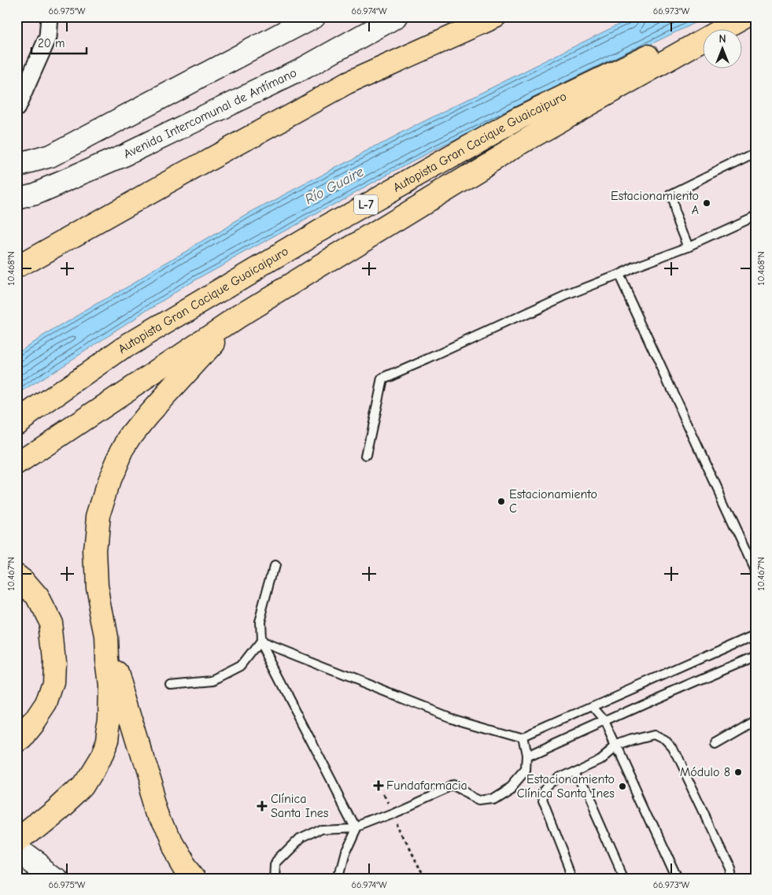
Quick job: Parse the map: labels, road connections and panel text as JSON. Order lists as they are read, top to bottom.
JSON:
{
  "streets": {
    "highway": ["Autopista Gran Cacique Guaicaipuro", "L-7"],
    "main road": ["Avenida Intercomunal de Antímano"]
  },
  "water": ["Río Guaire"],
  "places": {
    "other": [
      "Estacionamiento A",
      "Estacionamiento C",
      "Módulo 8",
      "Estacionamiento Clínica Santa Ines"
    ],
    "health": ["Fundafarmacia", "Clínica Santa Ines"]
  },
  "scale_bar": "20 m",
  "north": "top",
  "coordinates": [
    "66.975°W",
    "66.974°W",
    "66.973°W",
    "10.468°N",
    "10.467°N"
  ]
}
